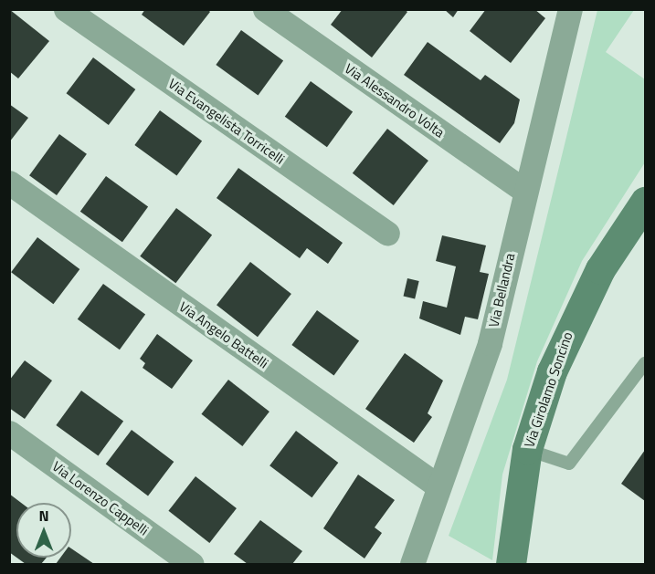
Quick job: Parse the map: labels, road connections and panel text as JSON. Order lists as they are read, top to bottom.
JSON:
{
  "streets": {
    "main road": ["Via Girolamo Soncino"],
    "street": [
      "Via Alessandro Volta",
      "Via Evangelista Torricelli",
      "Via Bellandra",
      "Via Angelo Battelli",
      "Via Lorenzo Cappelli"
    ]
  },
  "crossings": [
    ["Via Alessandro Volta", "Via Bellandra"],
    ["Via Bellandra", "Via Angelo Battelli"]
  ],
  "north": "top"
}
